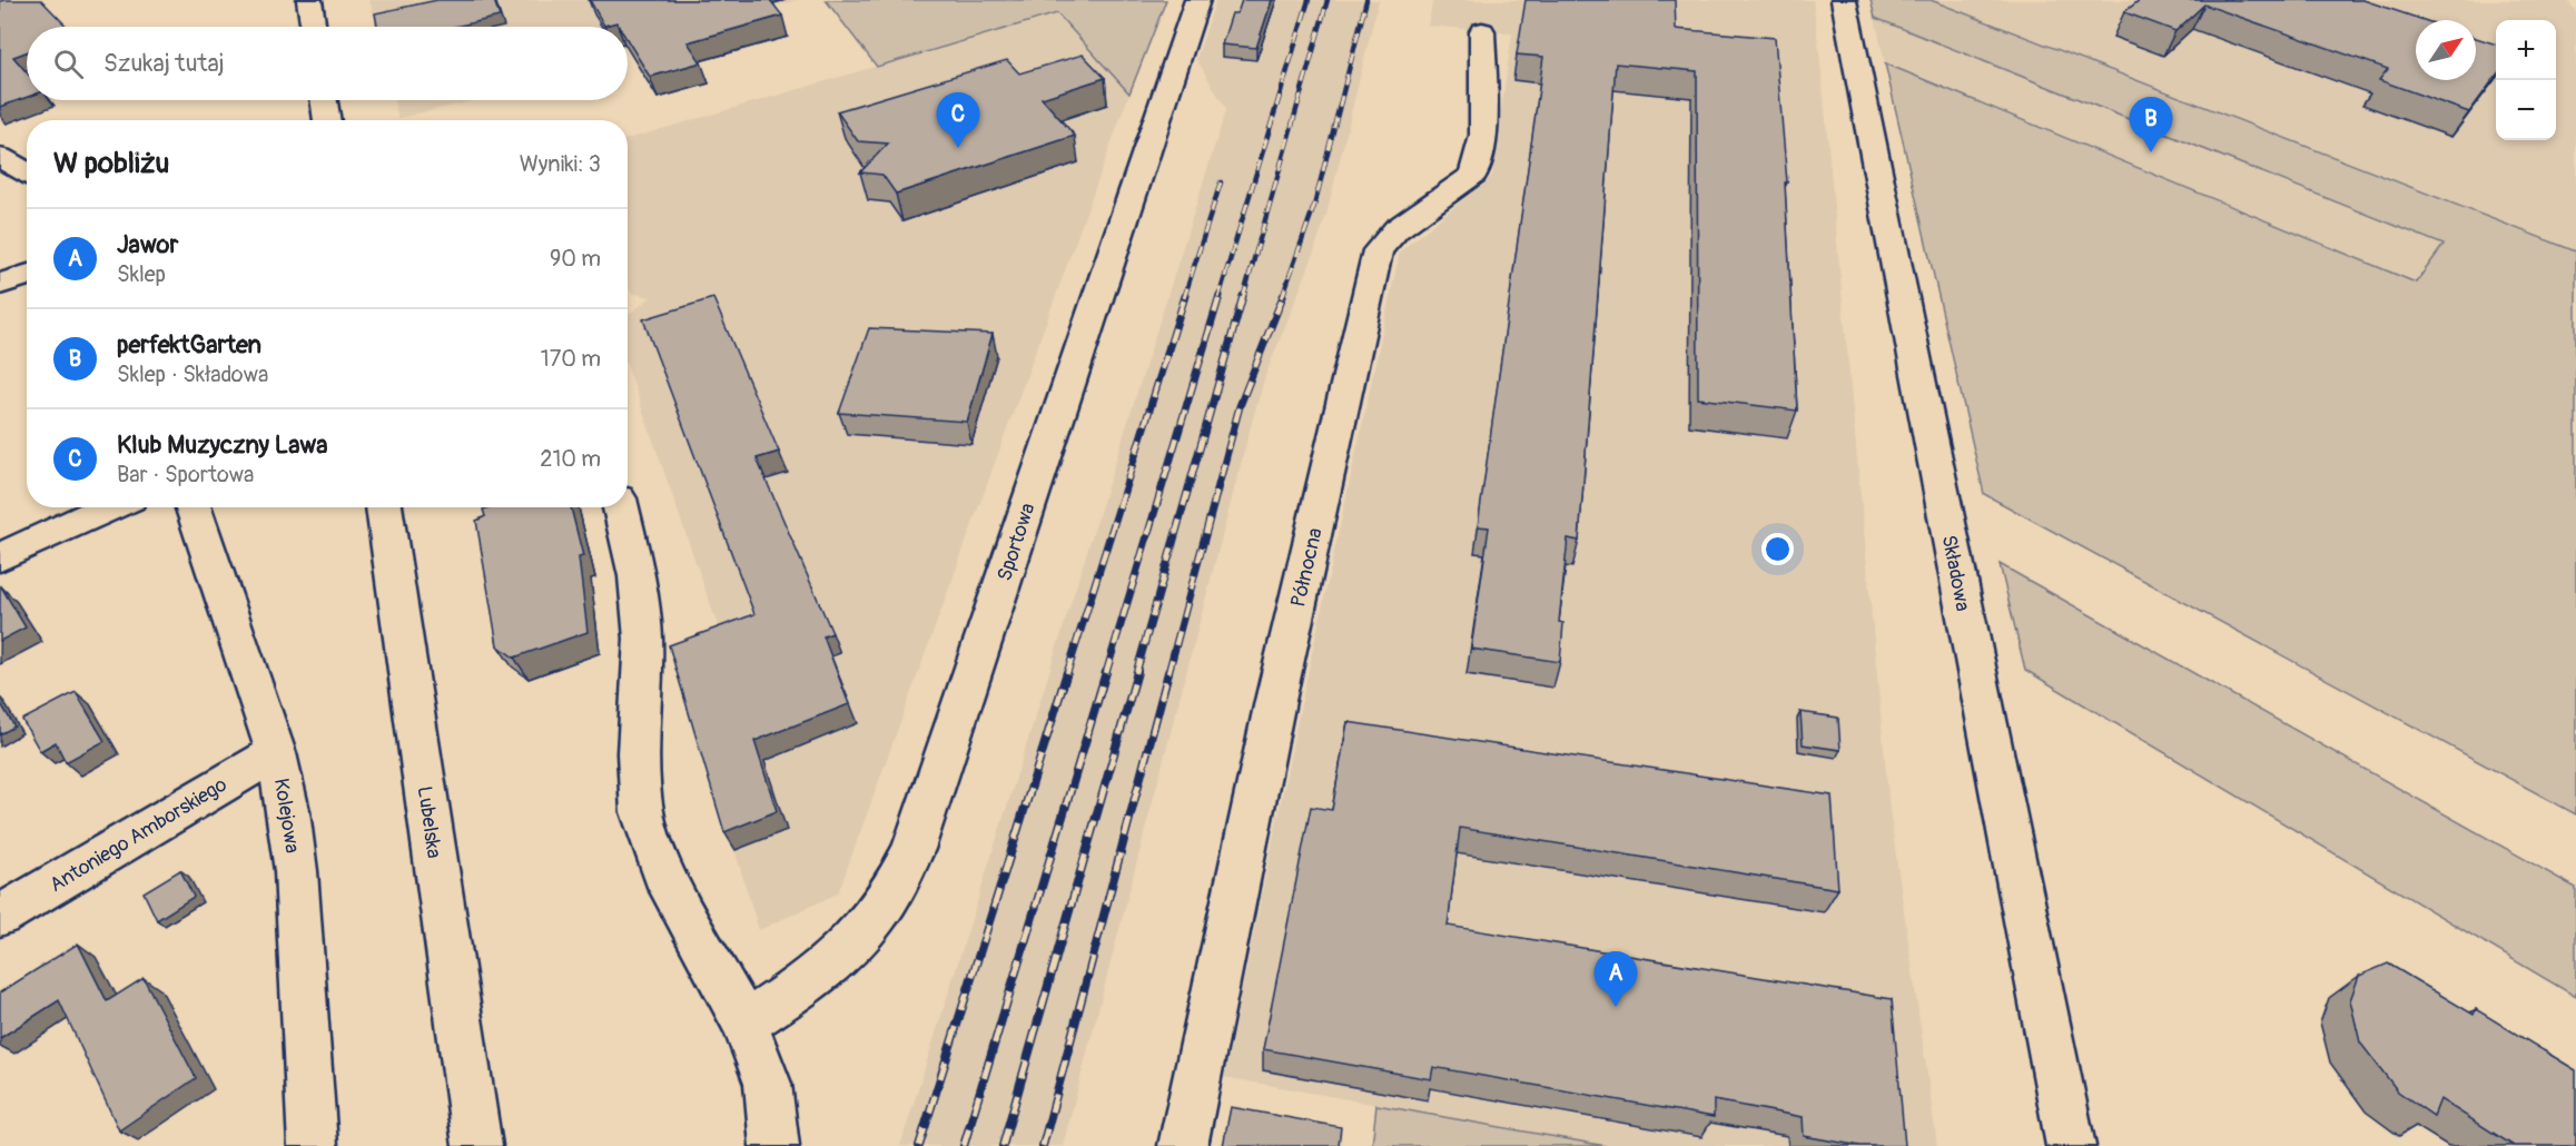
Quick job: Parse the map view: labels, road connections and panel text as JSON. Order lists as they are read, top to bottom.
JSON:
{
  "streets": {
    "street": [
      "Sportowa",
      "Północna",
      "Składowa",
      "Kolejowa",
      "Lubelska",
      "Antoniego Amborskiego"
    ]
  },
  "crossings": [
    ["Kolejowa", "Antoniego Amborskiego"]
  ],
  "north": "top right",
  "page": {
    "map_buttons": ["+", "−"],
    "search": "Szukaj tutaj",
    "pins": ["C", "B", "A"],
    "heading": ["W pobliżu", "Wyniki: 3"],
    "list": [
      {
        "mark": "A",
        "name": "Jawor",
        "note": "Sklep",
        "value": "90 m"
      },
      {
        "mark": "B",
        "name": "perfektGarten",
        "note": "Sklep · Składowa",
        "value": "170 m"
      },
      {
        "mark": "C",
        "name": "Klub Muzyczny Lawa",
        "note": "Bar · Sportowa",
        "value": "210 m"
      }
    ]
  }
}
